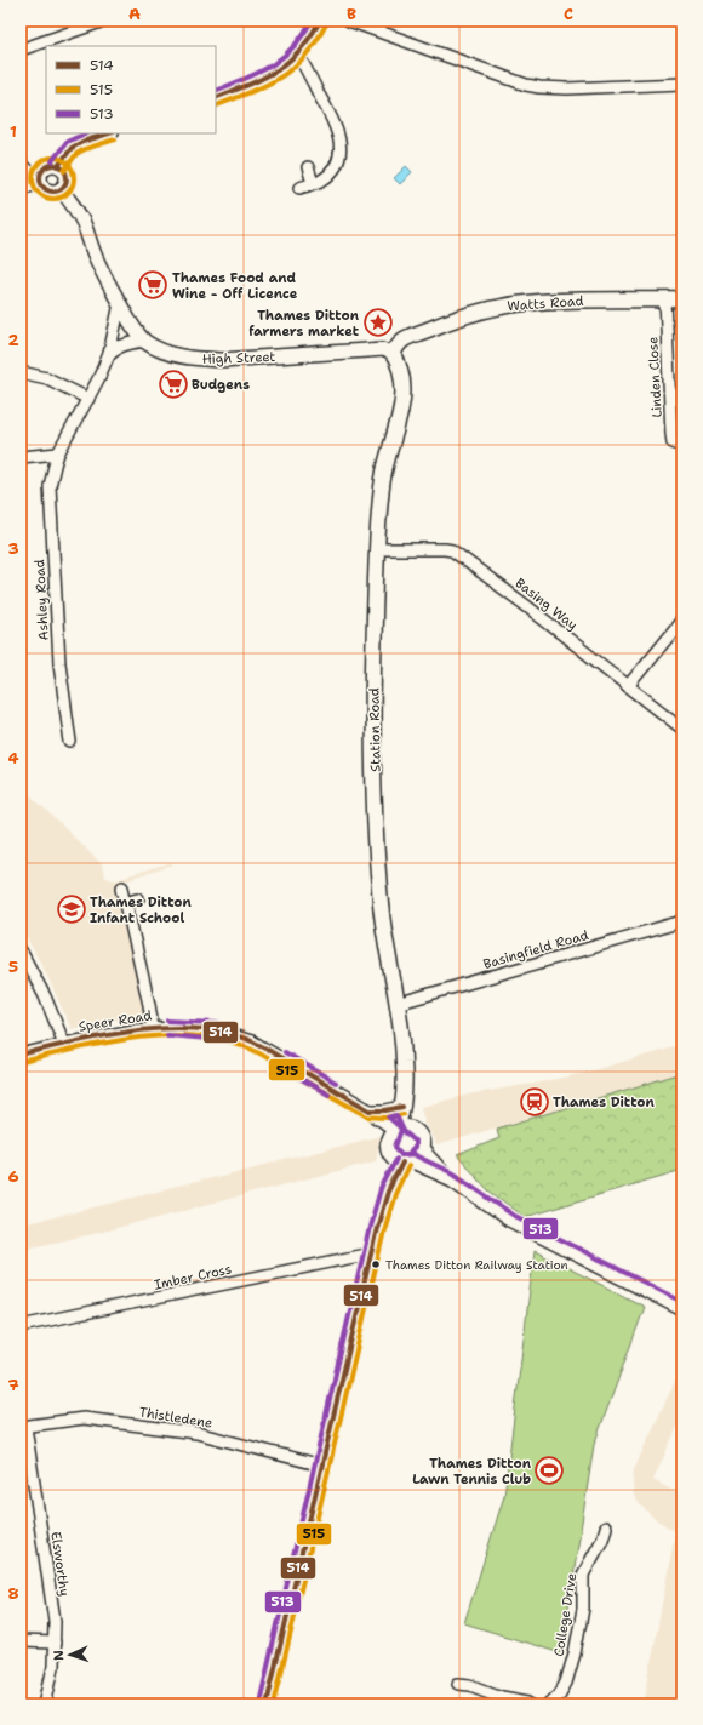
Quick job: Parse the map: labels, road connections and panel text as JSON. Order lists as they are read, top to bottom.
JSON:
{
  "streets": {
    "main road": ["Watts Road", "Station Road"],
    "street": [
      "High Street",
      "Linden Close",
      "Ashley Road",
      "Basing Way",
      "Basingfield Road",
      "Speer Road",
      "Imber Cross",
      "Thistledene",
      "Elsworthy",
      "College Drive"
    ]
  },
  "crossings": [
    ["Watts Road", "High Street"],
    ["Watts Road", "Linden Close"],
    ["Watts Road", "Station Road"],
    ["High Street", "Ashley Road"],
    ["High Street", "Station Road"],
    ["Basing Way", "Station Road"],
    ["Station Road", "Basingfield Road"],
    ["Station Road", "Speer Road"],
    ["Thistledene", "Elsworthy"]
  ],
  "places": {
    "supermarket": ["Thames Food and Wine - Off Licence", "Budgens"],
    "place": ["Thames Ditton farmers market"],
    "school or university": ["Thames Ditton Infant School"],
    "station": ["Thames Ditton"],
    "other": ["Thames Ditton Railway Station"],
    "sports": ["Thames Ditton Lawn Tennis Club"]
  },
  "lines": ["transit line 514", "transit line 513", "transit line 515"],
  "legend": ["514", "515", "513"],
  "north": "left",
  "grid": {
    "columns": ["A", "B", "C"],
    "rows": [
      "1",
      "2",
      "3",
      "4",
      "5",
      "6",
      "7",
      "8"
    ]
  }
}
